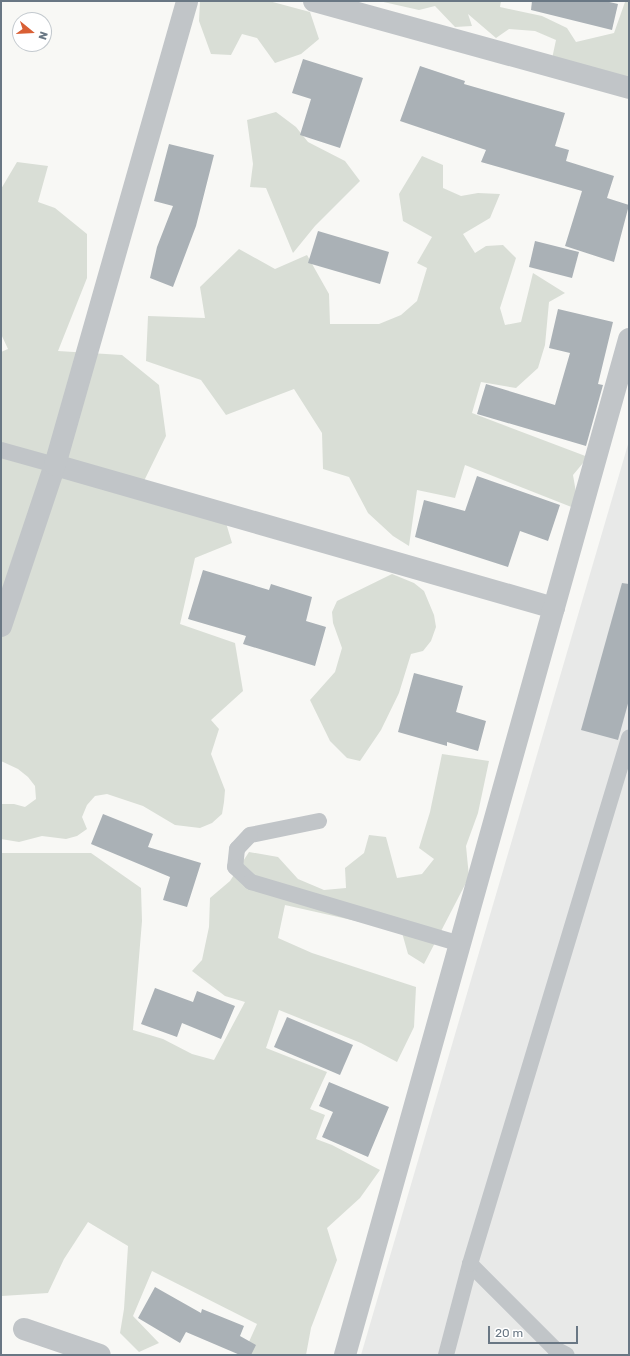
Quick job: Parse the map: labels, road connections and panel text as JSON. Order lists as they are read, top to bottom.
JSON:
{
  "scale_bar": "20 m",
  "north": "right"
}
